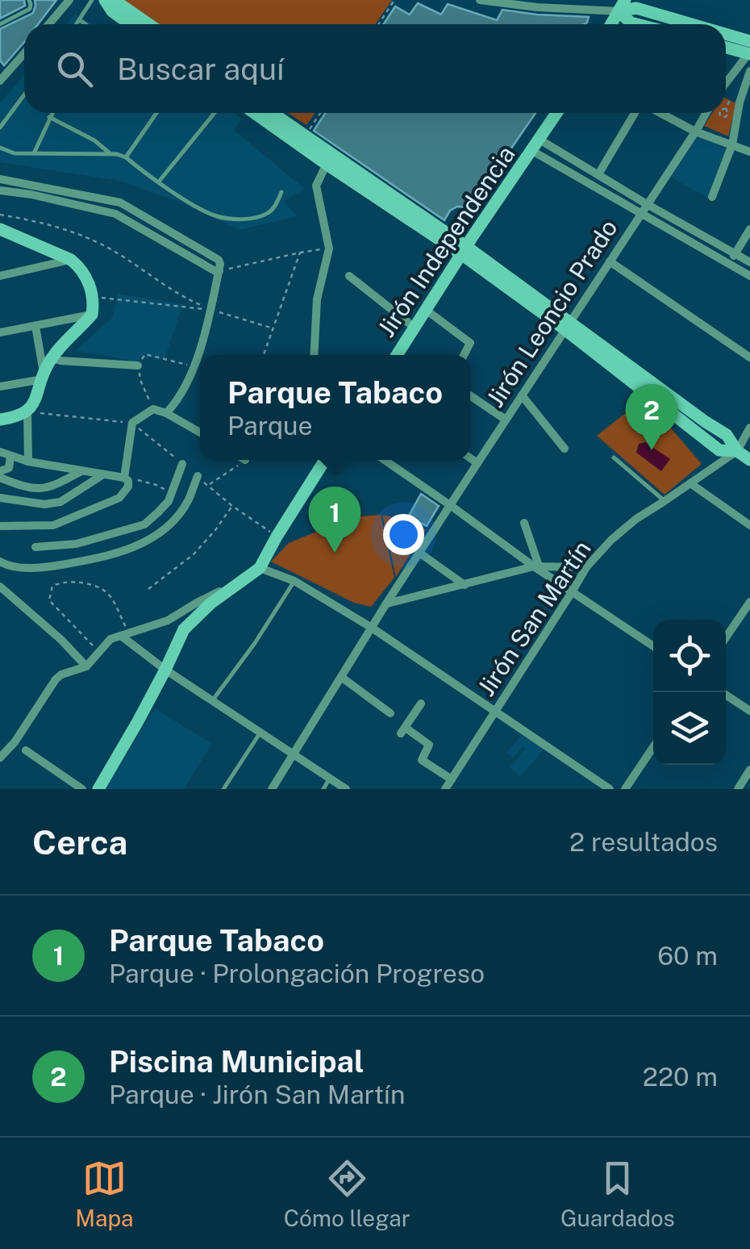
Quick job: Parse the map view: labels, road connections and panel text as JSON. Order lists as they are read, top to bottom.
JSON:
{
  "streets": {
    "street": ["Jirón Independencia", "Jirón Leoncio Prado", "Jirón San Martín"]
  },
  "page": {
    "search": "Buscar aquí",
    "popup": ["Parque Tabaco", "Parque"],
    "pins": ["2", "1"],
    "heading": ["Cerca", "2 resultados"],
    "list": [
      {
        "mark": "1",
        "name": "Parque Tabaco",
        "note": "Parque · Prolongación Progreso",
        "value": "60 m"
      },
      {
        "mark": "2",
        "name": "Piscina Municipal",
        "note": "Parque · Jirón San Martín",
        "value": "220 m"
      }
    ],
    "nav": ["Mapa", "Cómo llegar", "Guardados"]
  }
}
